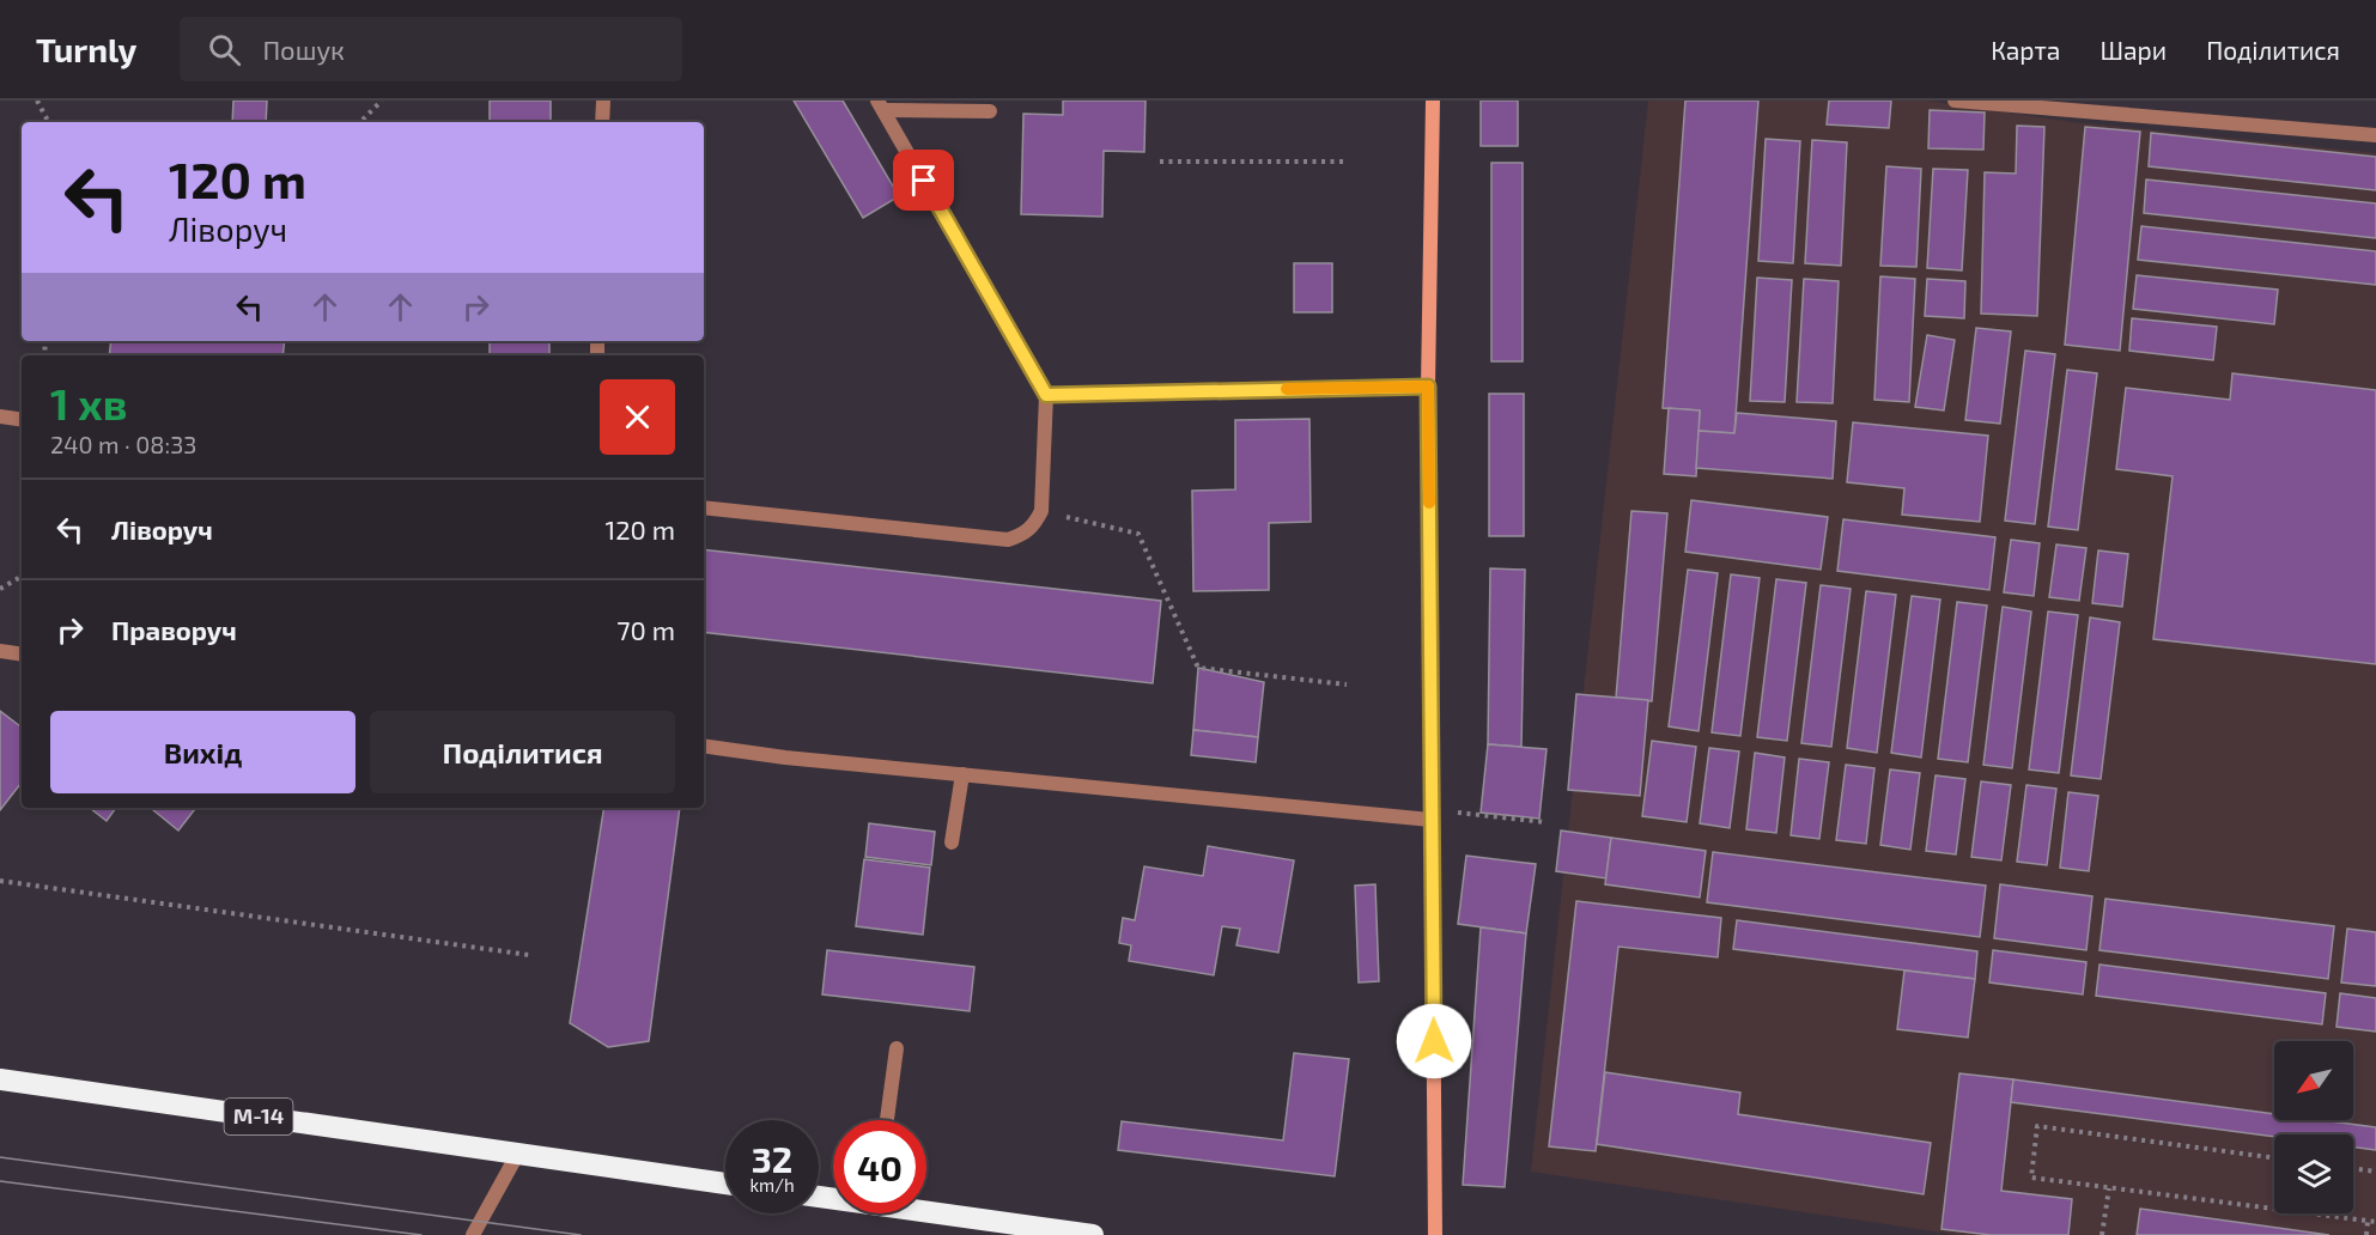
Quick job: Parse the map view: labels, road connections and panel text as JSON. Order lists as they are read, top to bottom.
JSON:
{
  "streets": {
    "highway": ["М-14"]
  },
  "north": "bottom left",
  "page": {
    "header": "Turnly",
    "search": "Пошук",
    "nav": ["Карта", "Шари", "Поділитися"],
    "turn": ["120 m", "Ліворуч"],
    "heading": ["1 хв", "240 m · 08:33"],
    "list": [
      {
        "name": "Ліворуч",
        "value": "120 m"
      },
      {
        "name": "Праворуч",
        "value": "70 m"
      }
    ],
    "buttons": ["Вихід", "Поділитися"],
    "speed": "32 km/h",
    "limit": "40"
  }
}
